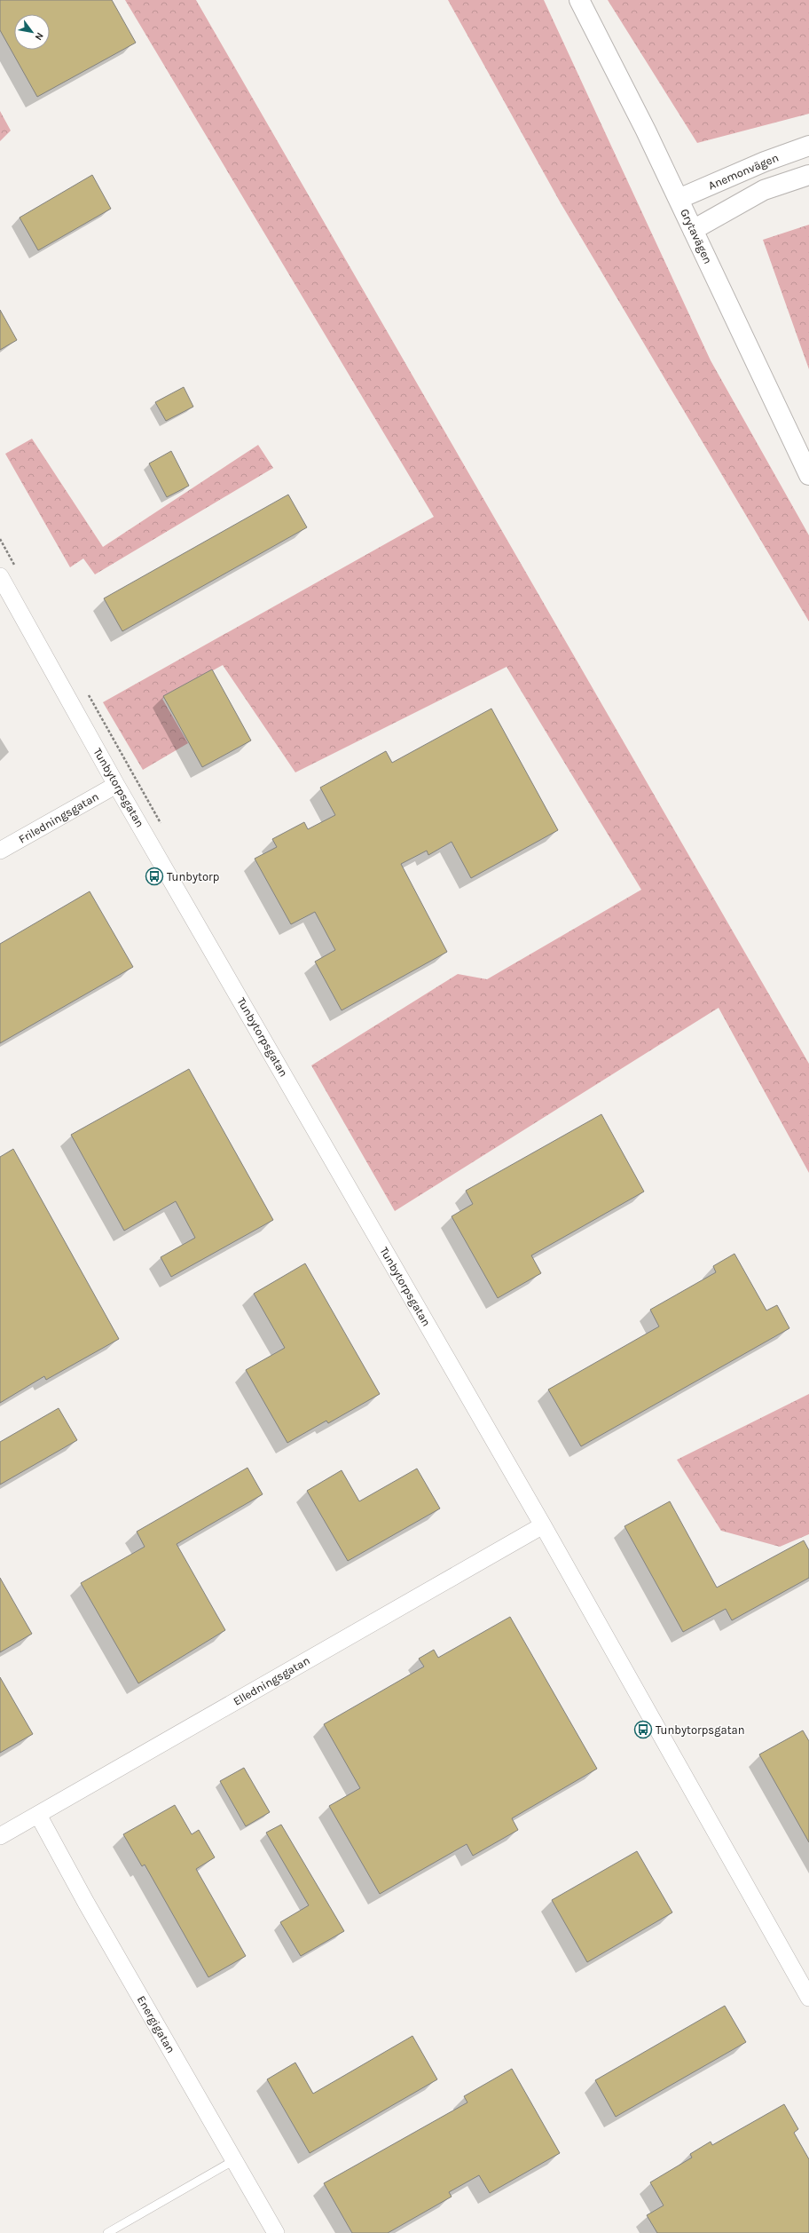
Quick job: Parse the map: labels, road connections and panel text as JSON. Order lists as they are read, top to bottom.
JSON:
{
  "streets": {
    "street": [
      "Anemonvägen",
      "Grytavägen",
      "Tunbytorpsgatan",
      "Friledningsgatan",
      "Elledningsgatan",
      "Energigatan"
    ]
  },
  "crossings": [
    ["Anemonvägen", "Grytavägen"],
    ["Tunbytorpsgatan", "Friledningsgatan"],
    ["Tunbytorpsgatan", "Elledningsgatan"],
    ["Elledningsgatan", "Energigatan"]
  ],
  "places": {
    "bus stop": ["Tunbytorp", "Tunbytorpsgatan"]
  },
  "north": "bottom right"
}
